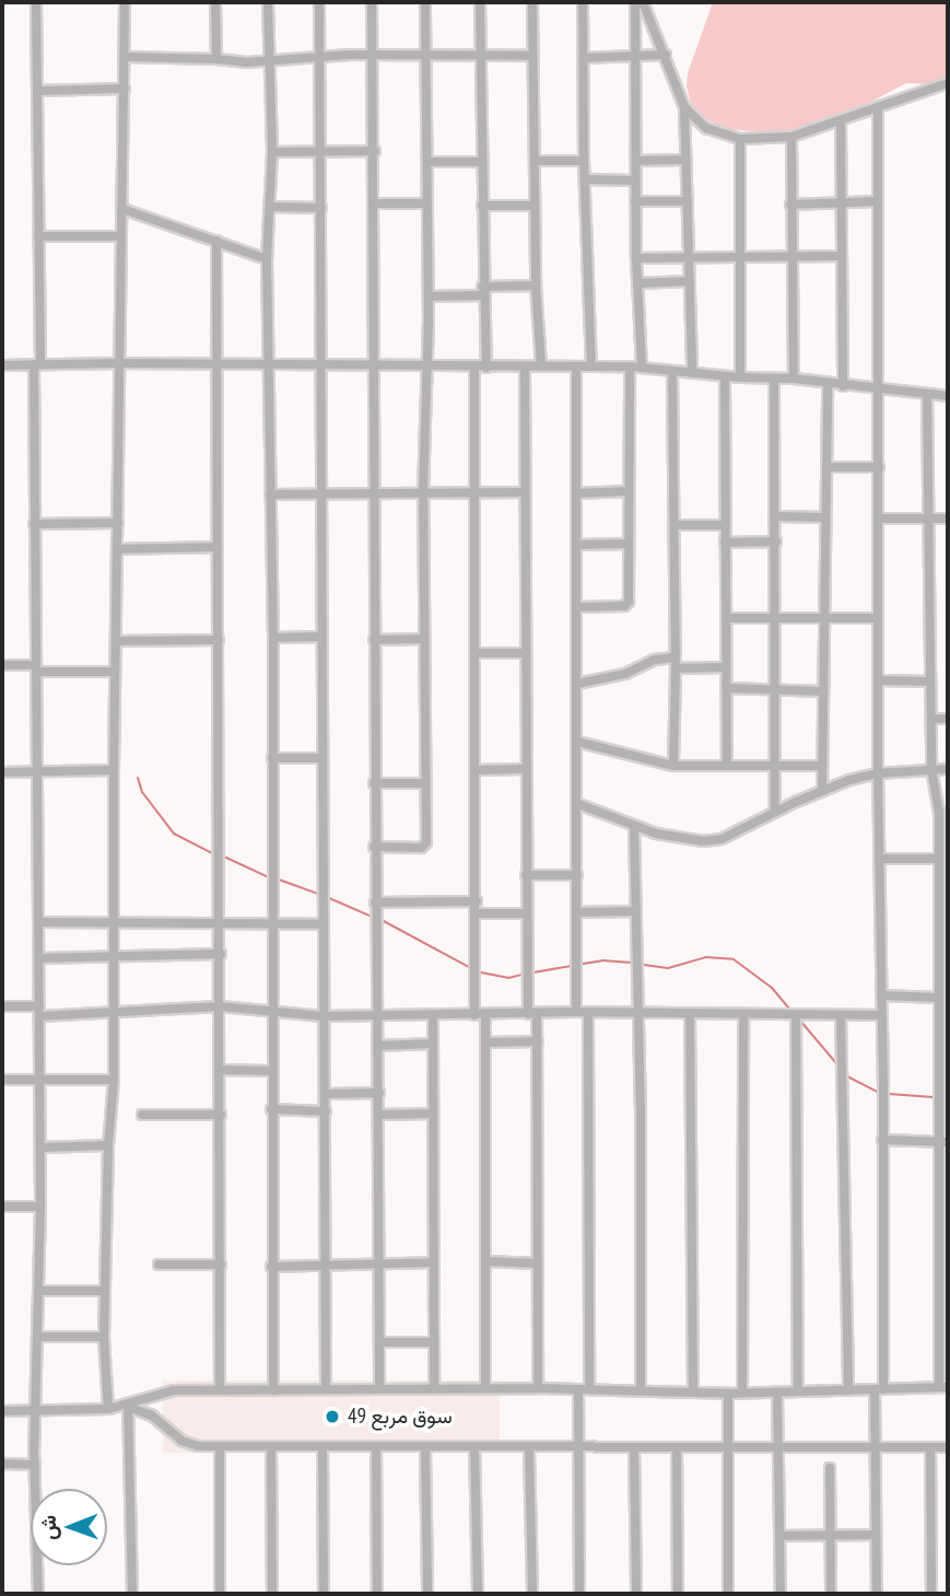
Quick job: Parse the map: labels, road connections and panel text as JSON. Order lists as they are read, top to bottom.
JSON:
{
  "places": ["سوق مربع 49"],
  "north": "left"
}
